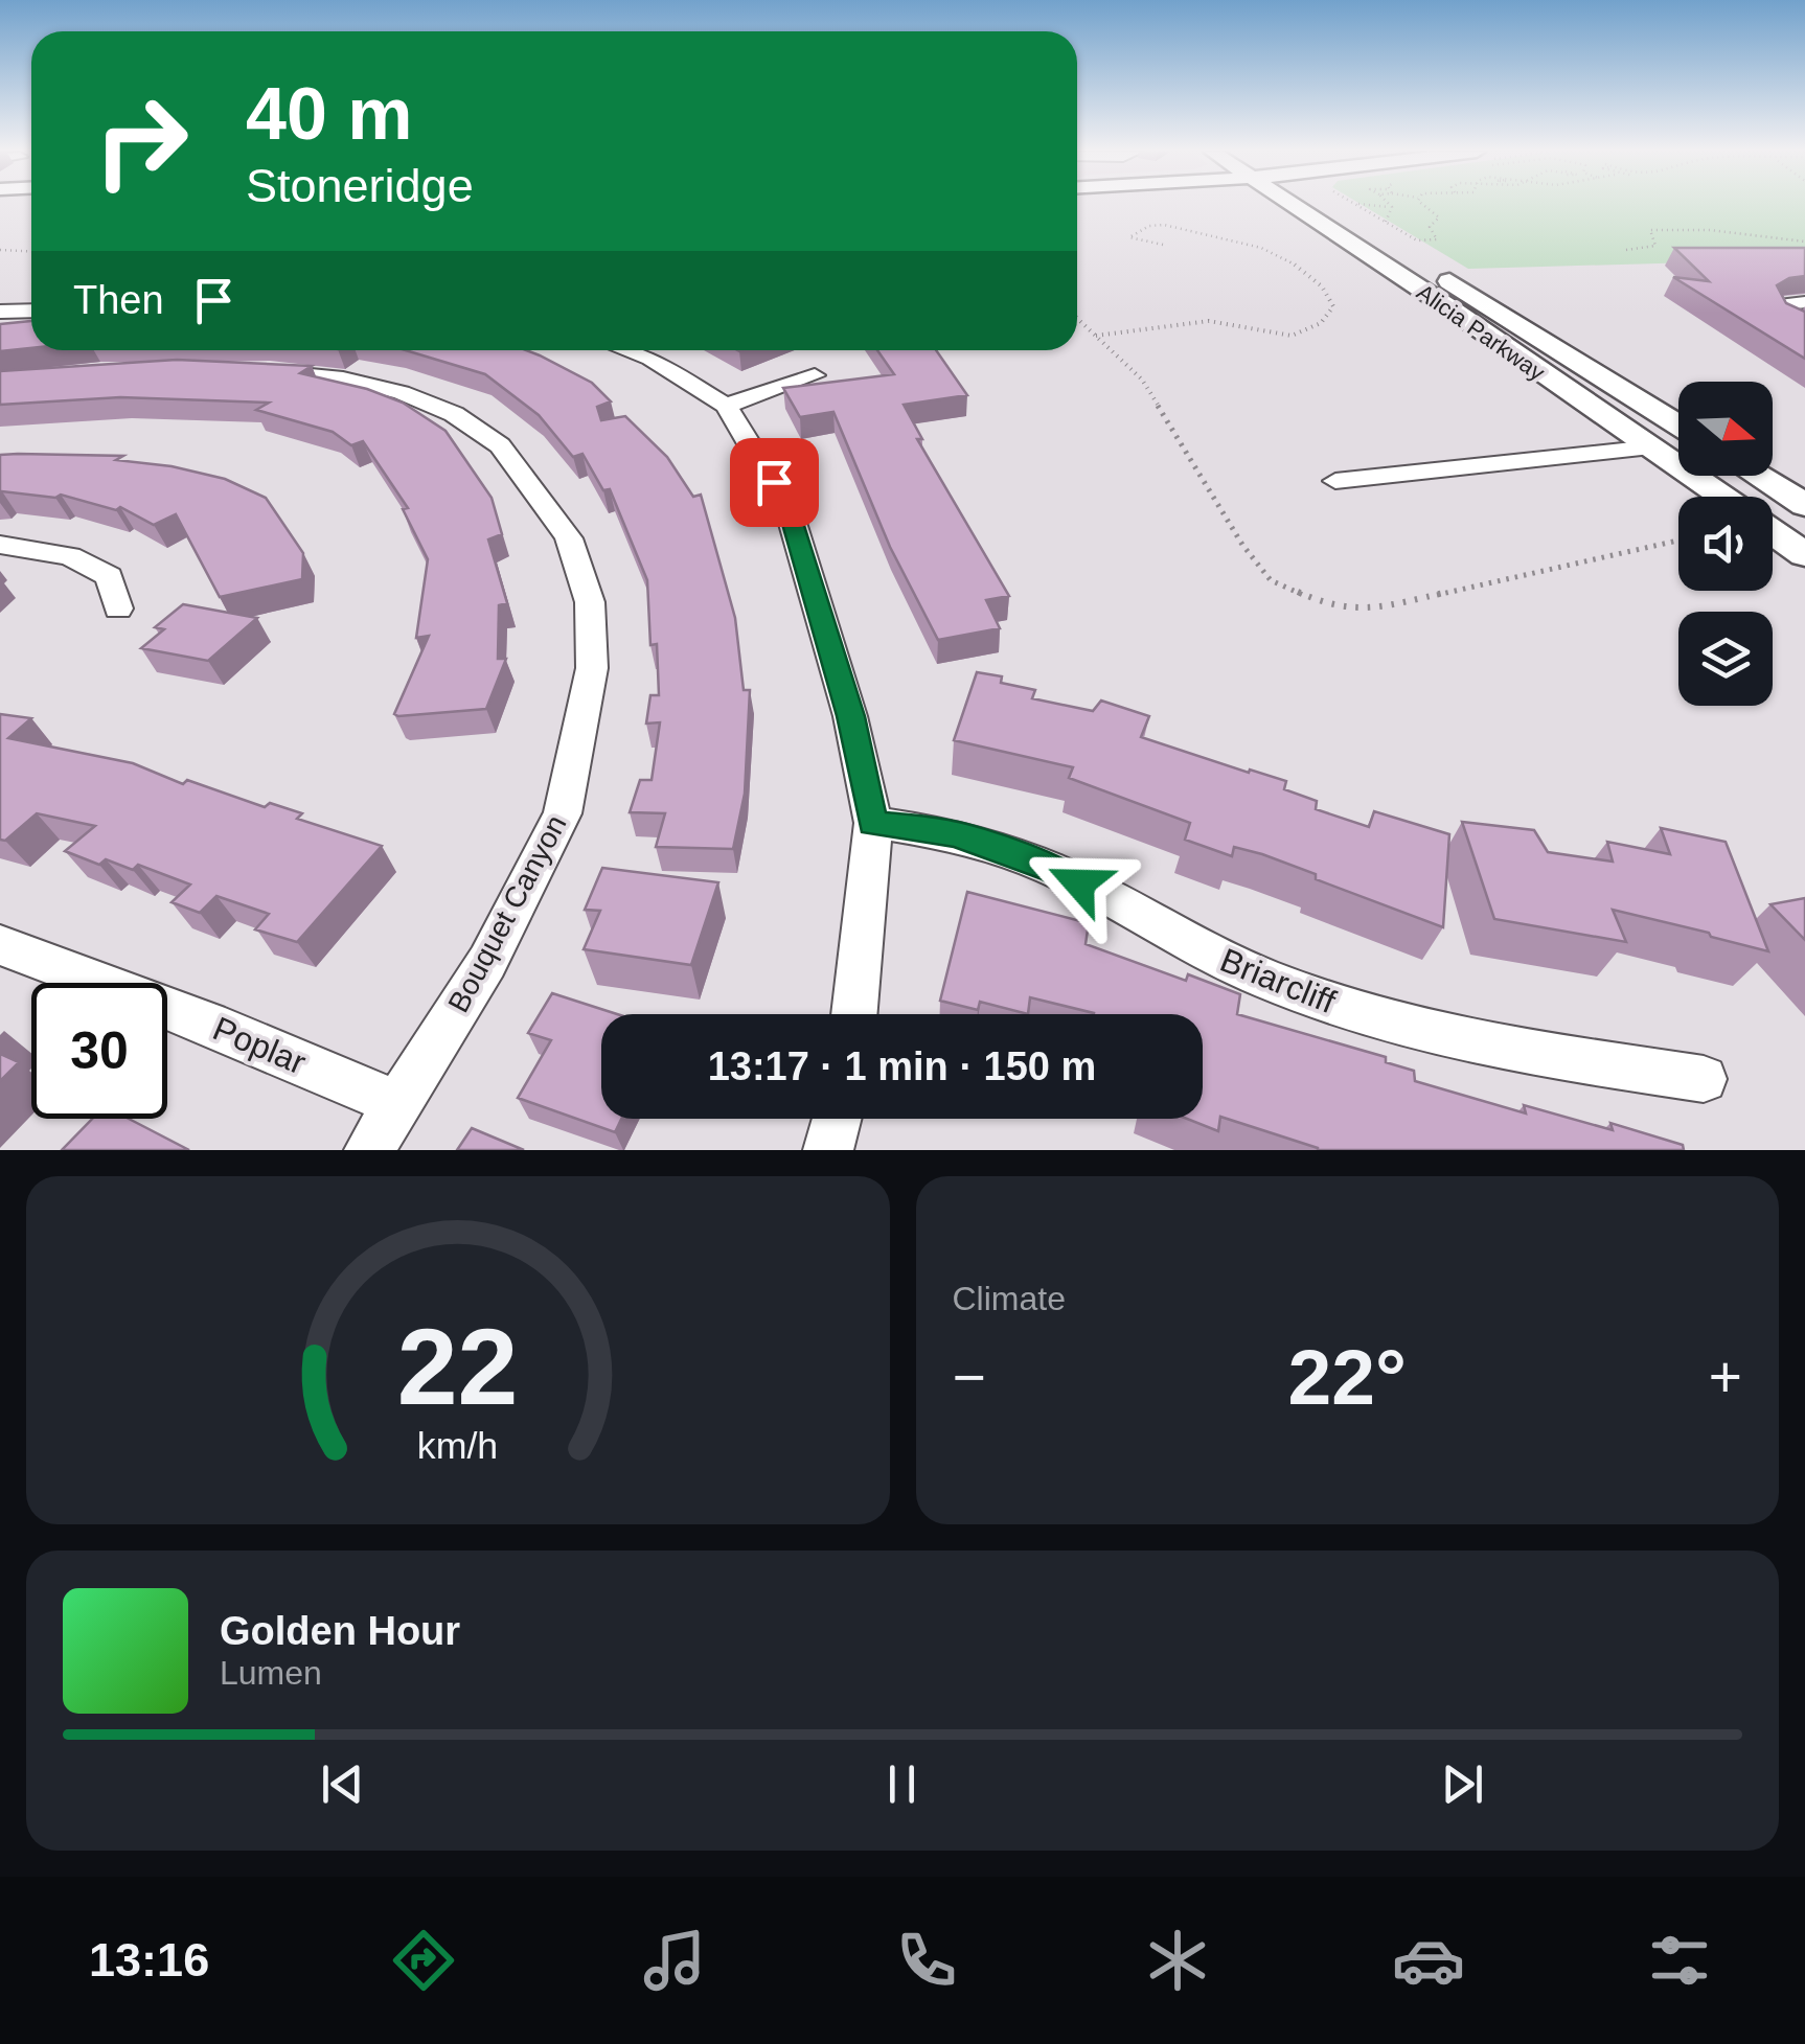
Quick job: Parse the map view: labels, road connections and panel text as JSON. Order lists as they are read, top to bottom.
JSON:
{
  "streets": {
    "main road": ["Alicia Parkway"],
    "street": ["Bouquet Canyon", "Briarcliff", "Poplar"]
  },
  "crossings": [
    ["Bouquet Canyon", "Poplar"]
  ],
  "north": "right",
  "page": {
    "turn": ["40 m", "Stoneridge"],
    "then": "Then",
    "limit": "30",
    "trip": "13:17 · 1 min · 150 m",
    "tile": "Climate",
    "heat": ["−", "22°", "+"],
    "song": ["Golden Hour", "Lumen"],
    "tabs": "13:16",
    "gauge": ["22", "km/h"]
  }
}
